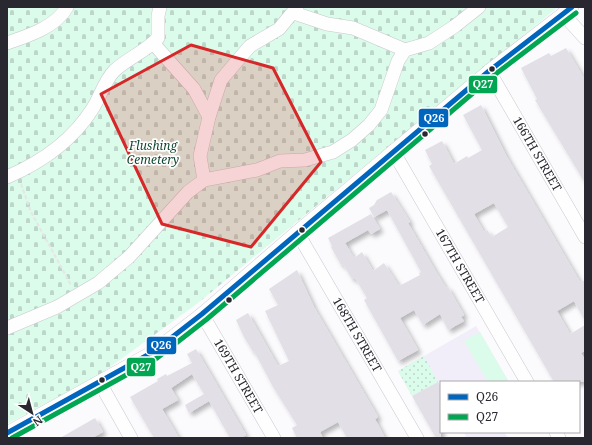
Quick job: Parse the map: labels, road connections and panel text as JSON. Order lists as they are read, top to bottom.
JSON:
{
  "streets": {
    "street": [
      "166TH STREET",
      "167TH STREET",
      "168TH STREET",
      "169TH STREET"
    ]
  },
  "parks": ["Flushing Cemetery"],
  "lines": ["transit line Q26", "transit line Q27"],
  "legend": ["Q26", "Q27"],
  "north": "bottom right"
}
